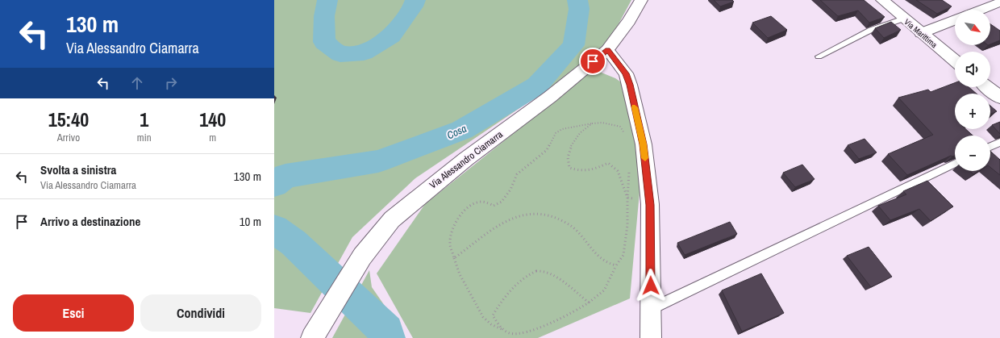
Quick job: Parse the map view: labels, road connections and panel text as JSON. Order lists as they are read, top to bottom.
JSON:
{
  "streets": {
    "street": ["Via Marittima", "Via Alessandro Ciamarra"]
  },
  "water": ["Cosa"],
  "north": "bottom right",
  "page": {
    "turn": ["130 m", "Via Alessandro Ciamarra"],
    "map_buttons": ["+", "−"],
    "eta": [
      "15:40",
      "Arrivo",
      "1",
      "min",
      "140",
      "m"
    ],
    "list": [
      {
        "name": "Svolta a sinistra",
        "note": "Via Alessandro Ciamarra",
        "value": "130 m"
      },
      {
        "name": "Arrivo a destinazione",
        "value": "10 m"
      }
    ],
    "buttons": ["Esci", "Condividi"]
  }
}
